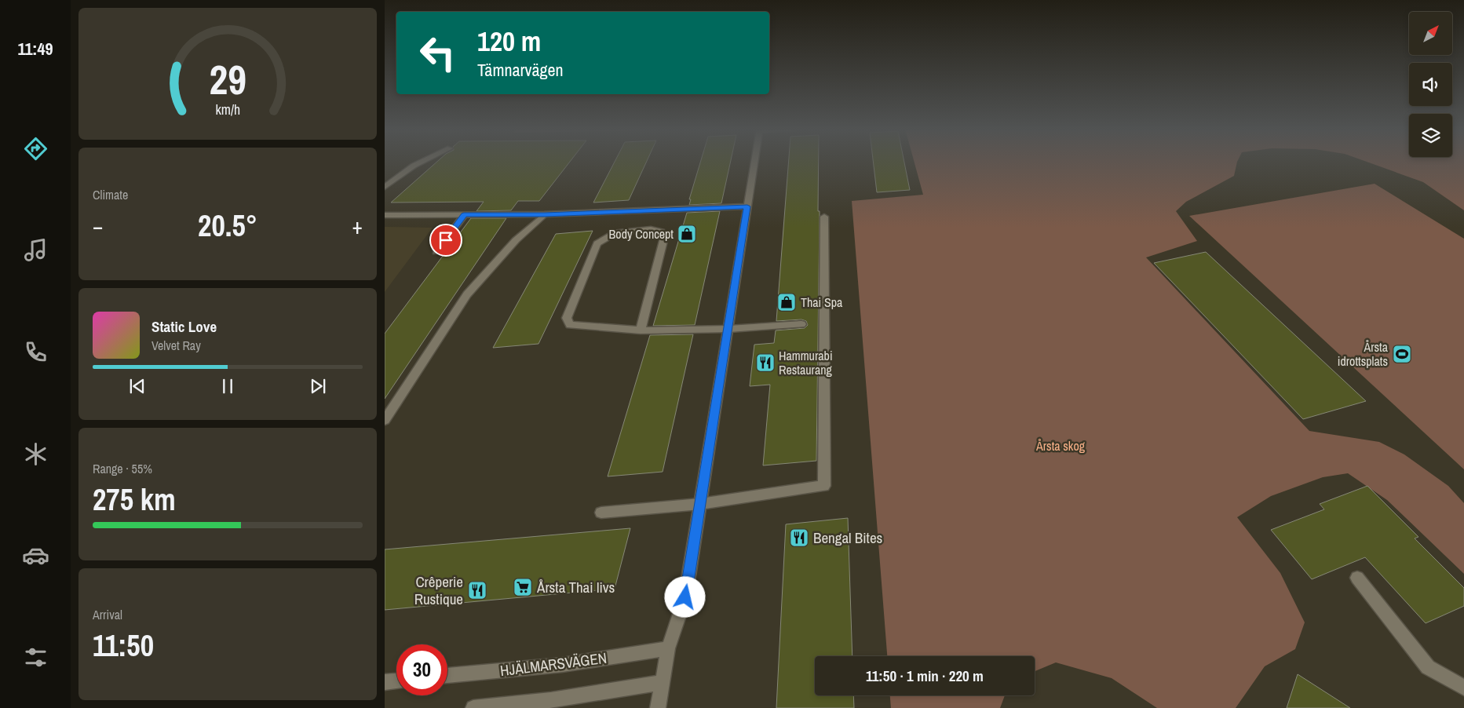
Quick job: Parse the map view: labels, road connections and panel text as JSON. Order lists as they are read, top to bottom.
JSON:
{
  "streets": {
    "street": ["HJÄLMARSVÄGEN"]
  },
  "parks": ["Årsta skog"],
  "places": {
    "shop": ["Body Concept", "Thai Spa"],
    "sports": ["Årsta idrottsplats"],
    "restaurant": ["Hammurabi Restaurang", "Bengal Bites", "Crêperie Rustique"],
    "supermarket": ["Årsta Thai livs"]
  },
  "north": "top right",
  "page": {
    "tabs": "11:49",
    "turn": ["120 m", "Tämnarvägen"],
    "tile": [
      "Climate",
      ["Range · 55%", "275 km"],
      ["Arrival", "11:50"]
    ],
    "heat": ["−", "20.5°", "+"],
    "song": ["Static Love", "Velvet Ray"],
    "limit": "30",
    "trip": "11:50 · 1 min · 220 m",
    "gauge": ["29", "km/h"]
  }
}
